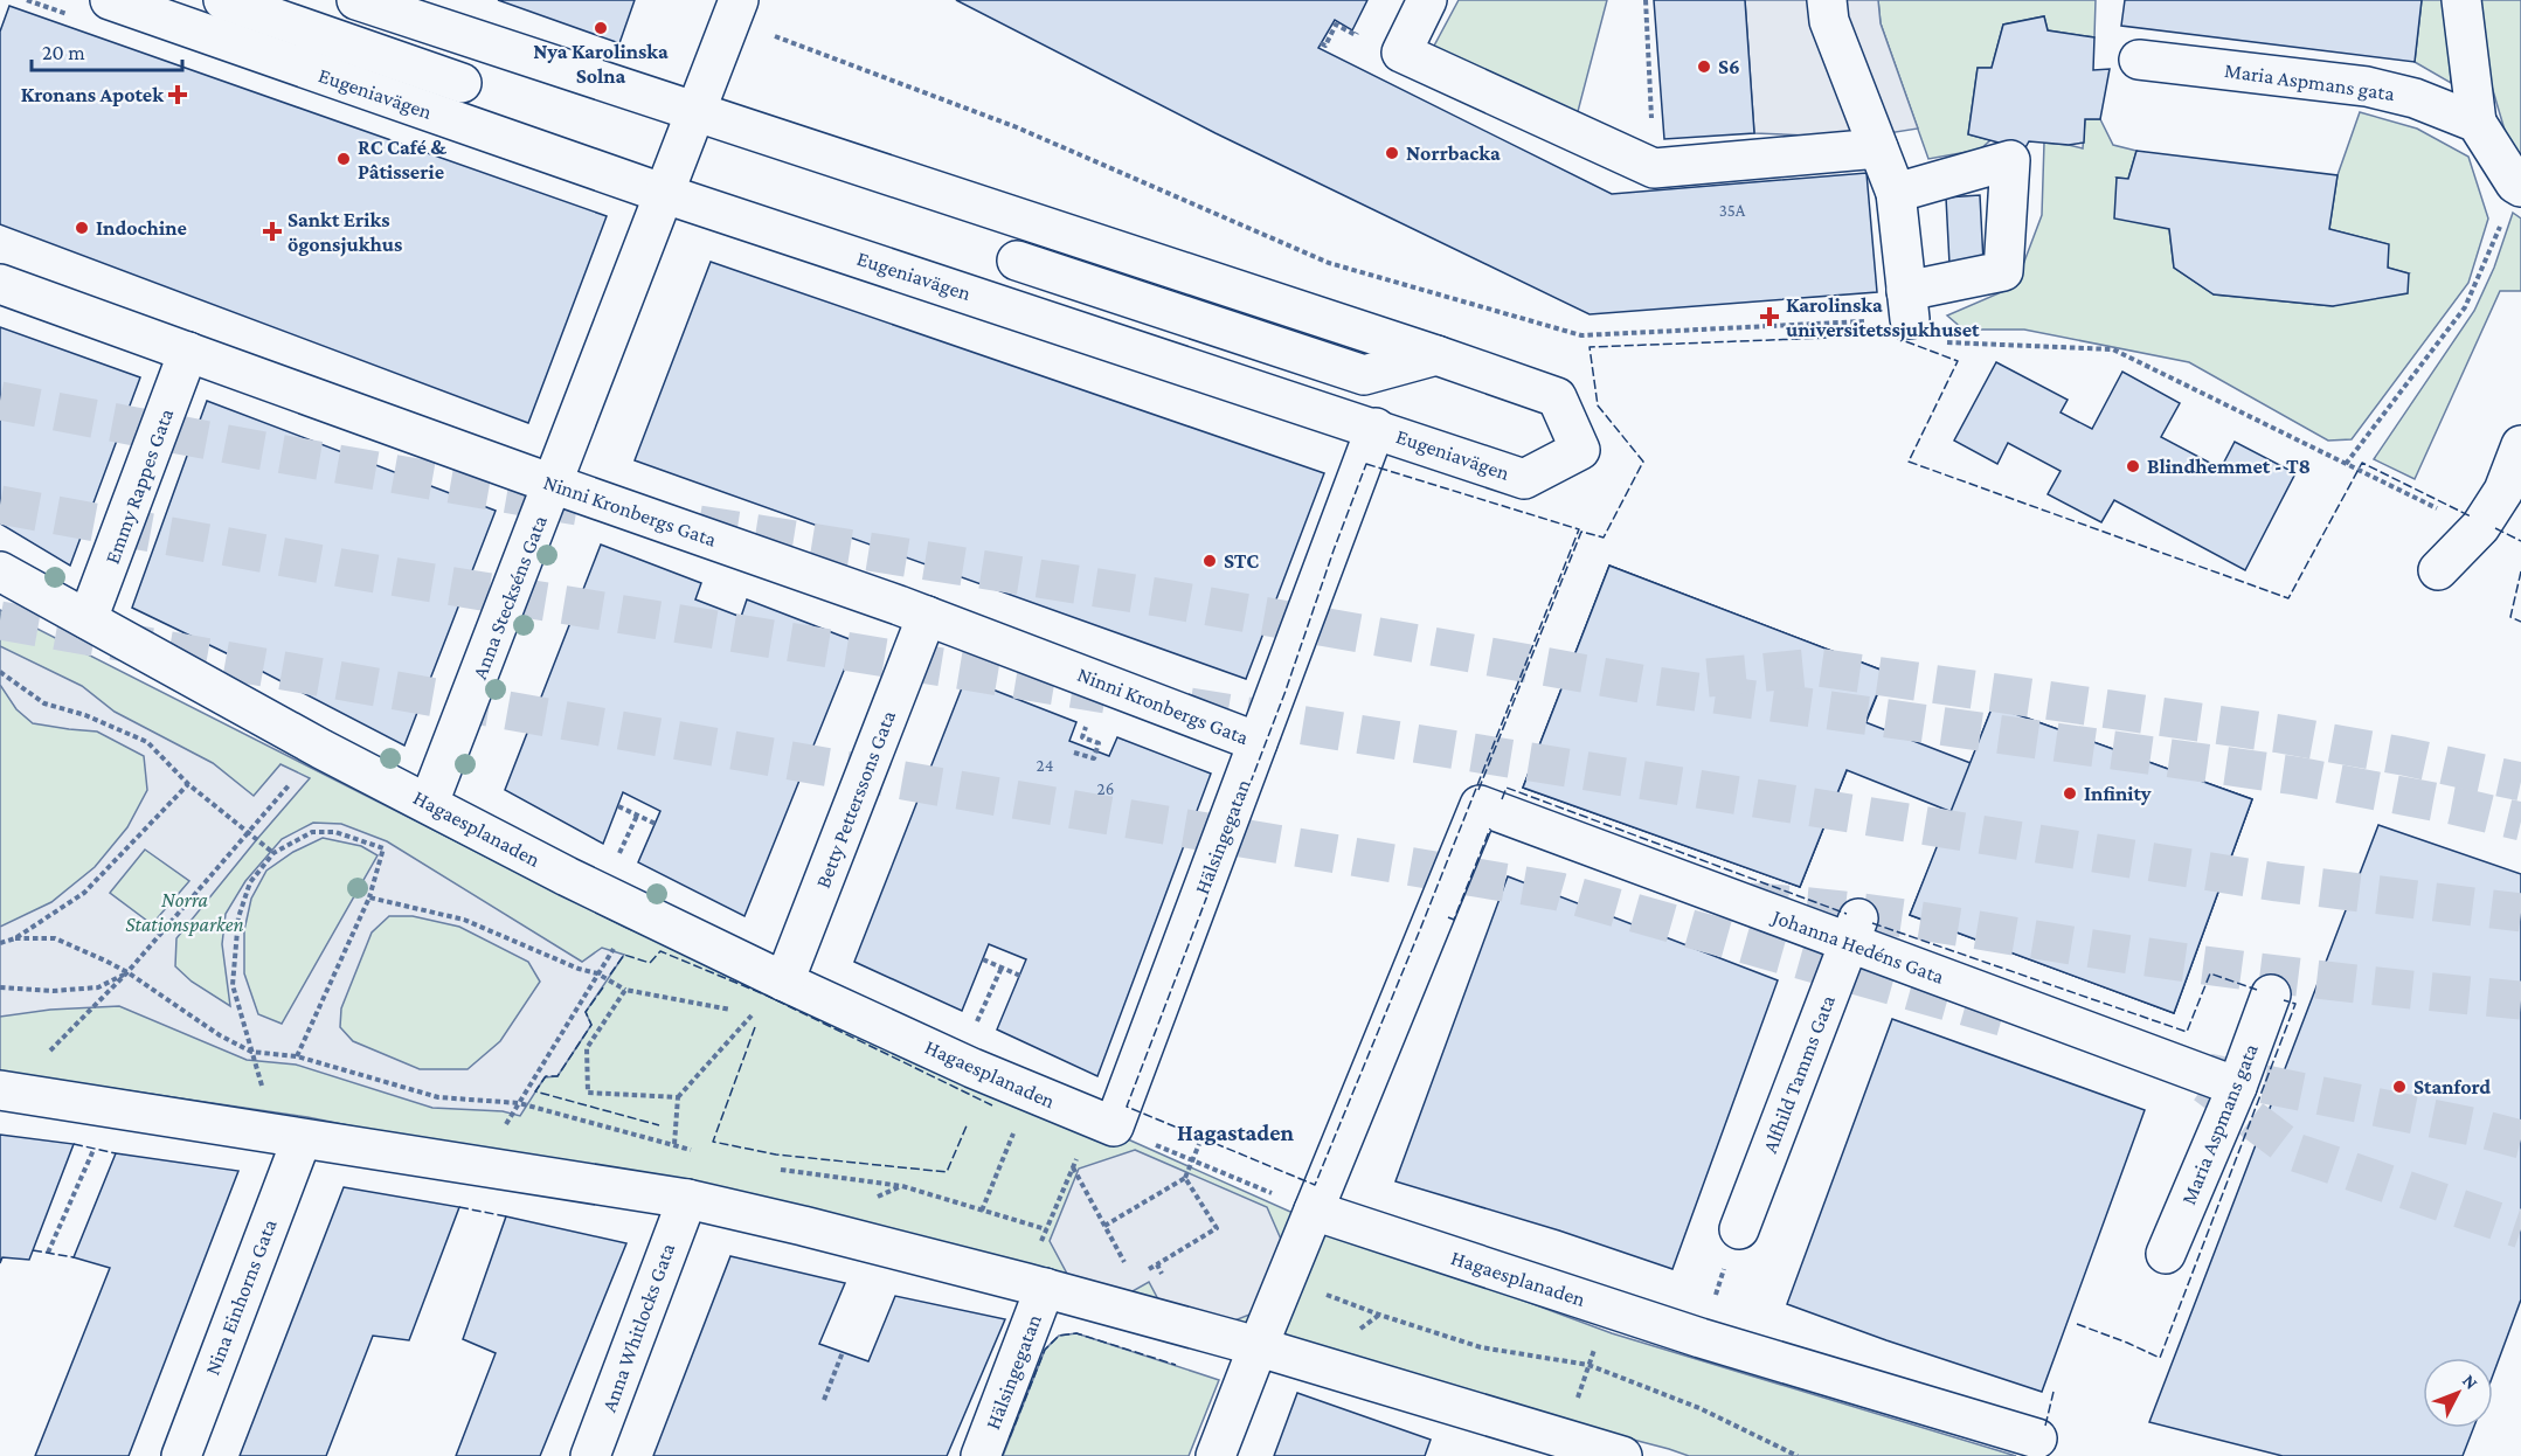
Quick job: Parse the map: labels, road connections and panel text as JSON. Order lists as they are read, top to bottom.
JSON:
{
  "streets": {
    "street": [
      "Maria Aspmans gata",
      "Eugeniavägen",
      "Emmy Rappes Gata",
      "Ninni Kronbergs Gata",
      "Anna Steckséns Gata",
      "Betty Petterssons Gata",
      "Hagaesplanaden",
      "Hälsingegatan",
      "Johanna Hedéns Gata",
      "Alfhild Tamms Gata",
      "Nina Einhorns Gata",
      "Anna Whitlocks Gata"
    ]
  },
  "crossings": [
    ["Maria Aspmans gata", "Johanna Hedéns Gata"],
    ["Eugeniavägen", "Anna Steckséns Gata"],
    ["Eugeniavägen", "Hälsingegatan"],
    ["Emmy Rappes Gata", "Ninni Kronbergs Gata"],
    ["Emmy Rappes Gata", "Hagaesplanaden"],
    ["Ninni Kronbergs Gata", "Anna Steckséns Gata"],
    ["Ninni Kronbergs Gata", "Betty Petterssons Gata"],
    ["Ninni Kronbergs Gata", "Hälsingegatan"],
    ["Anna Steckséns Gata", "Hagaesplanaden"],
    ["Betty Petterssons Gata", "Hagaesplanaden"],
    ["Hagaesplanaden", "Hälsingegatan"],
    ["Hagaesplanaden", "Johanna Hedéns Gata"],
    ["Johanna Hedéns Gata", "Alfhild Tamms Gata"]
  ],
  "districts": ["Hagastaden"],
  "parks": ["Norra Stationsparken"],
  "places": {
    "other": [
      "Nya Karolinska Solna",
      "S6",
      "Norrbacka",
      "RC Café & Pâtisserie",
      "Indochine",
      "Blindhemmet - T8",
      "STC",
      "Infinity",
      "Stanford"
    ],
    "health": ["Kronans Apotek", "Sankt Eriks ögonsjukhus", "Karolinska universitetssjukhuset"]
  },
  "house_numbers": ["35A", "24", "26"],
  "scale_bar": "20 m",
  "north": "top right"
}
